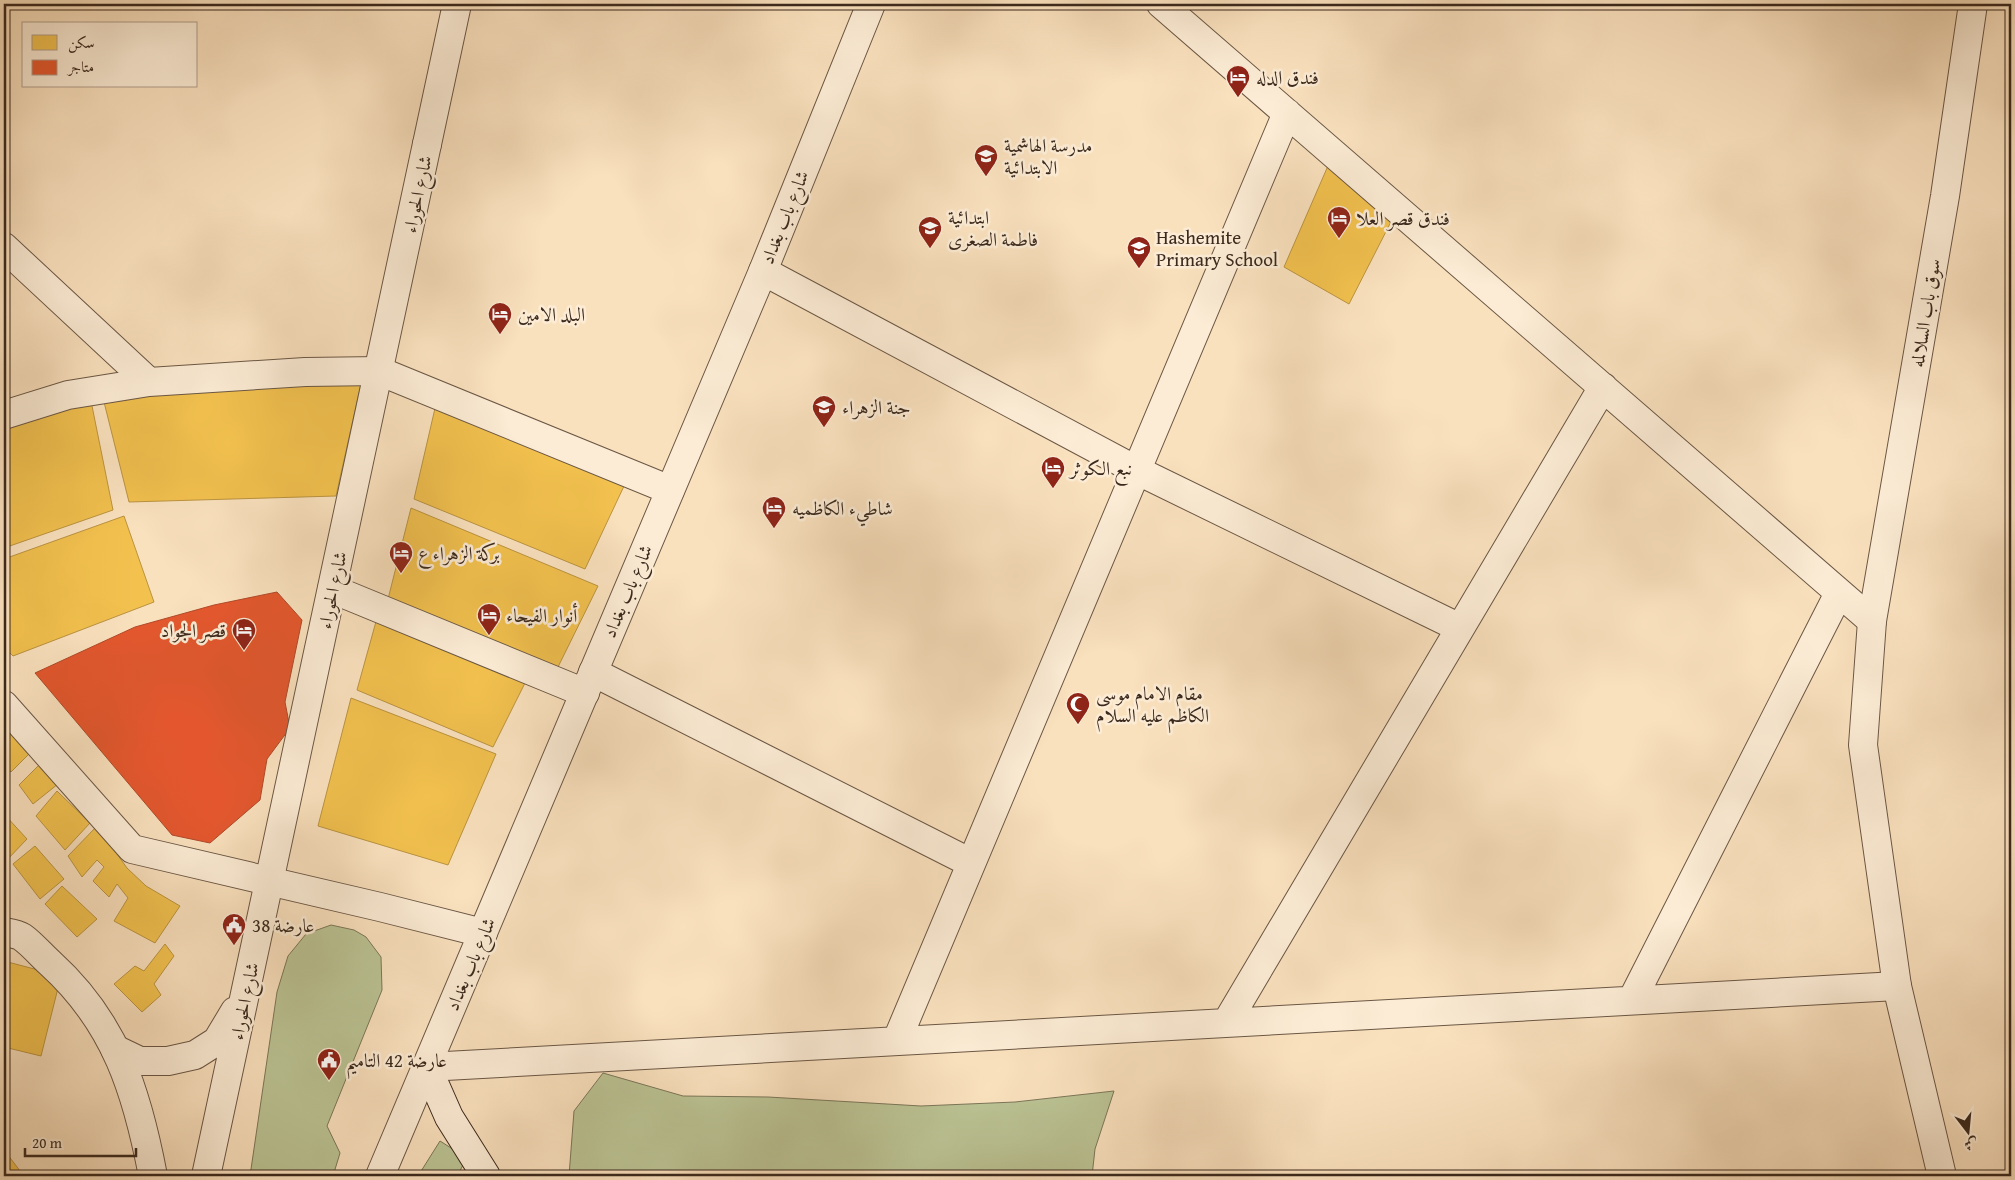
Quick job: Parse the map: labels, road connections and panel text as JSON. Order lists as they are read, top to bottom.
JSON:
{
  "streets": {
    "street": ["شارع الحوراء", "شارع باب بغداد", "سوق باب السلالمه"]
  },
  "places": {
    "hotel": [
      "فندق الدله",
      "فندق قصر العلا",
      "البلد الامين",
      "نبع الكوثر",
      "شاطيء الكاظميه",
      "بركة الزهراء ع",
      "أنوار الفيحاء",
      "قصر الجواد"
    ],
    "school or university": [
      "مدرسة الهاشمية الابتدائية",
      "ابتدائية فاطمة الصغرى",
      "Hashemite Primary School",
      "جنة الزهراء"
    ],
    "mosque": ["مقام الامام موسى الكاظم عليه السلام"],
    "public building": ["عارضة 38", "عارضة 42 التاميم"]
  },
  "legend": ["سكن", "متاجر"],
  "scale_bar": "20 m",
  "north": "bottom"
}
